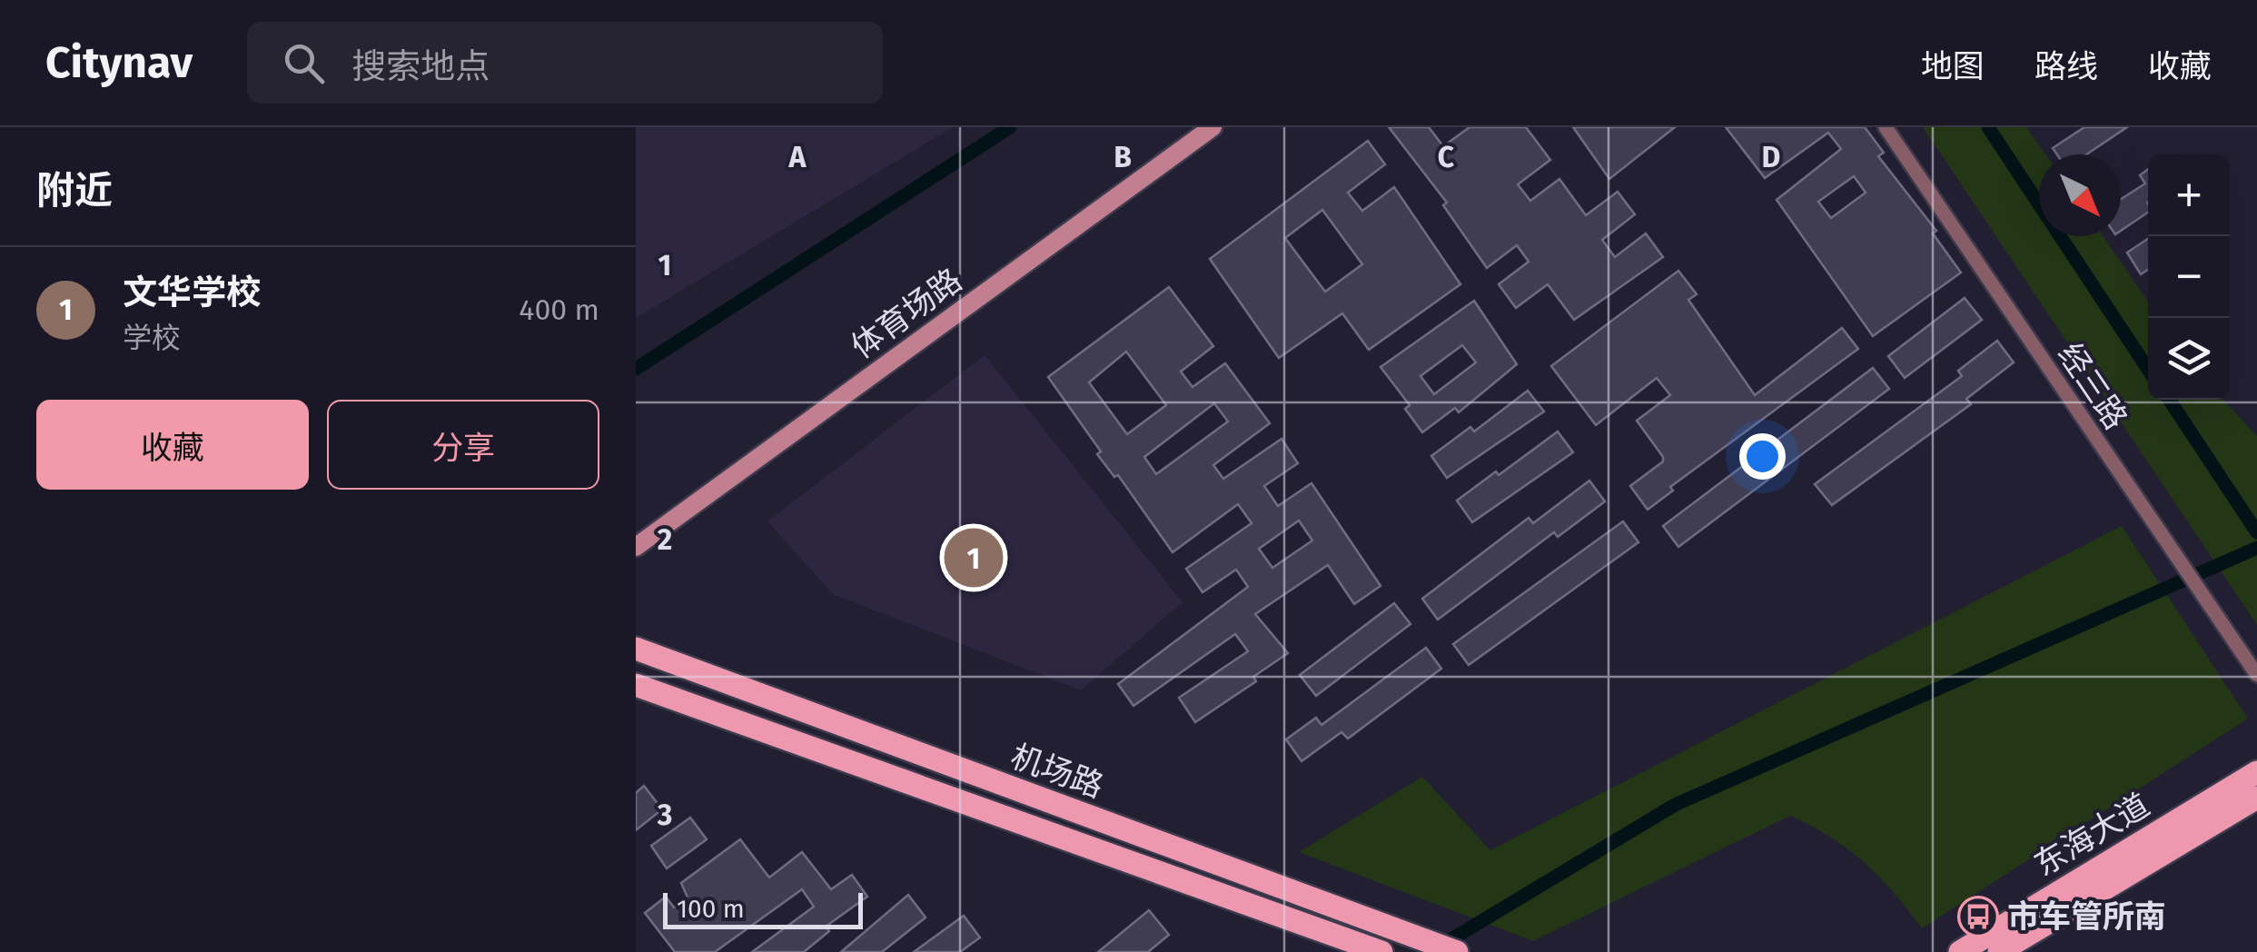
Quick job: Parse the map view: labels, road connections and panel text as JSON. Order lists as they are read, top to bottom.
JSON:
{
  "streets": {
    "main road": ["体育场路", "机场路", "东海大道"],
    "street": ["经三路"]
  },
  "places": {
    "bus stop": ["市车管所南"]
  },
  "scale_bar": "100 m",
  "north": "bottom right",
  "page": {
    "header": "Citynav",
    "search": "搜索地点",
    "nav": ["地图", "路线", "收藏"],
    "heading": "附近",
    "map_buttons": ["+", "−"],
    "list": [
      {
        "mark": "1",
        "name": "文华学校",
        "note": "学校",
        "value": "400 m"
      }
    ],
    "buttons": ["收藏", "分享"],
    "pins": "1",
    "scale": "100 m"
  },
  "grid": {
    "columns": [
      "A",
      "B",
      "C",
      "D"
    ],
    "rows": ["1", "2", "3"]
  }
}
